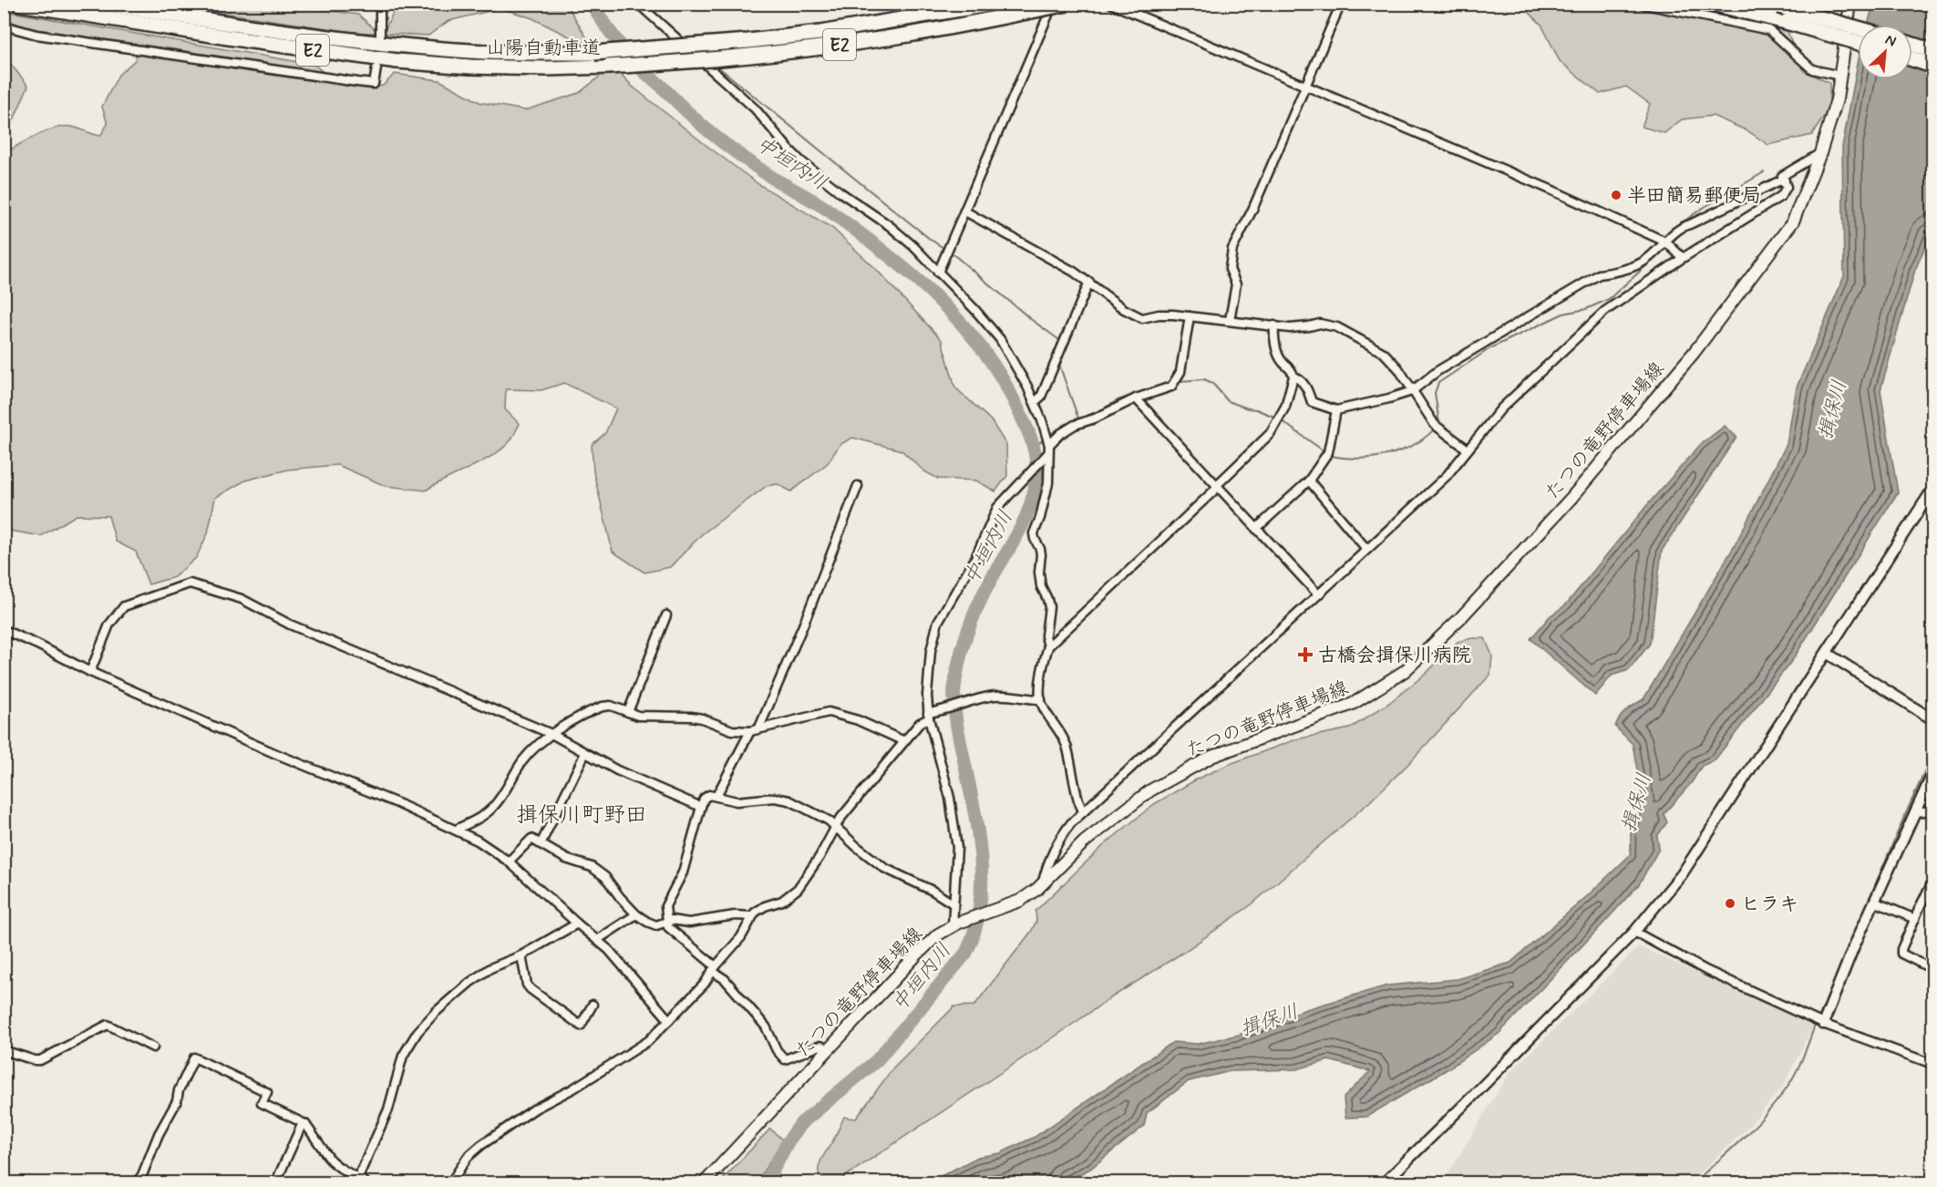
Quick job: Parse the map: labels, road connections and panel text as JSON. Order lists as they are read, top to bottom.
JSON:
{
  "streets": {
    "highway": ["E2", "山陽自動車道"],
    "main road": ["たつの竜野停車場線"]
  },
  "districts": ["揖保川町野田"],
  "water": ["中垣内川", "揖保川"],
  "places": {
    "other": ["半田簡易郵便局", "ヒラキ"],
    "health": ["古橋会揖保川病院"]
  },
  "north": "top right"
}
